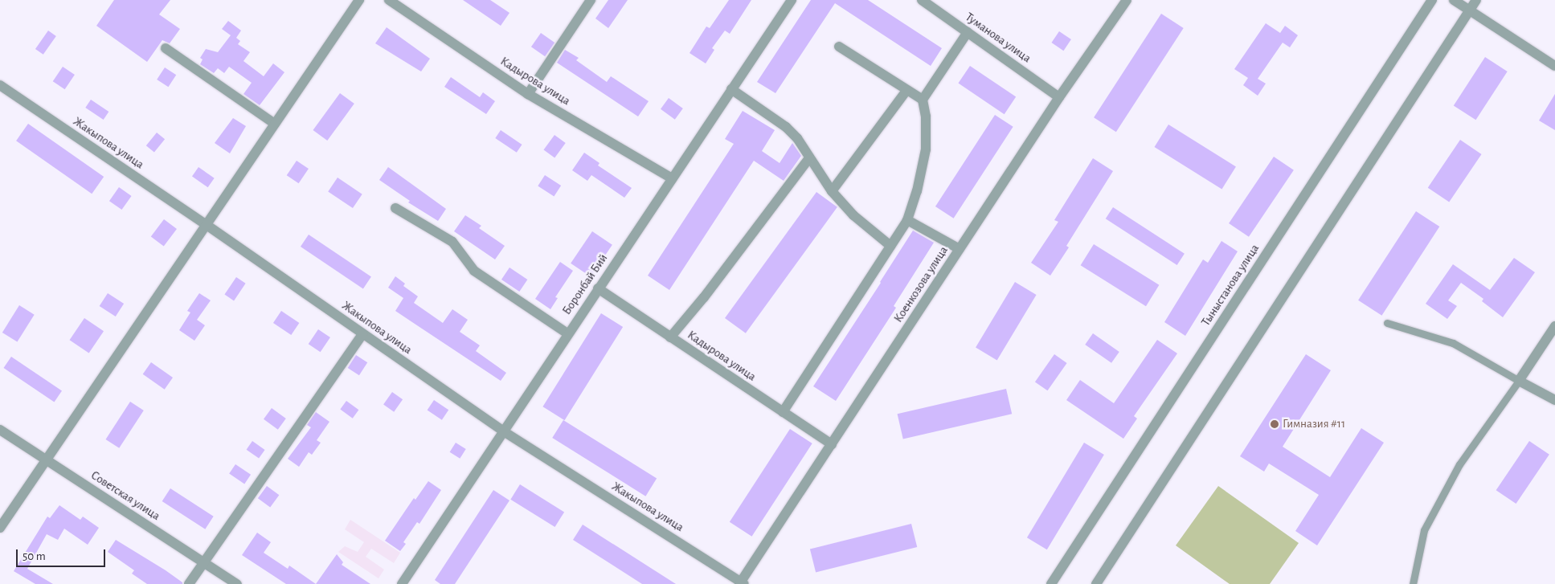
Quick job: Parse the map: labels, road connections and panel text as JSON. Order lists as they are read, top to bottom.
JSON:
{
  "streets": {
    "street": [
      "Туманова улица",
      "Кадырова улица",
      "Жакыпова улица",
      "Боронбай Бий",
      "Коенкозова улица",
      "Тыныстанова улица",
      "Советская улица"
    ]
  },
  "crossings": [
    ["Туманова улица", "Коенкозова улица"],
    ["Кадырова улица", "Боронбай Бий"],
    ["Кадырова улица", "Коенкозова улица"],
    ["Жакыпова улица", "Боронбай Бий"],
    ["Жакыпова улица", "Коенкозова улица"]
  ],
  "places": ["Гимназия #11"],
  "scale_bar": "50 m"
}
